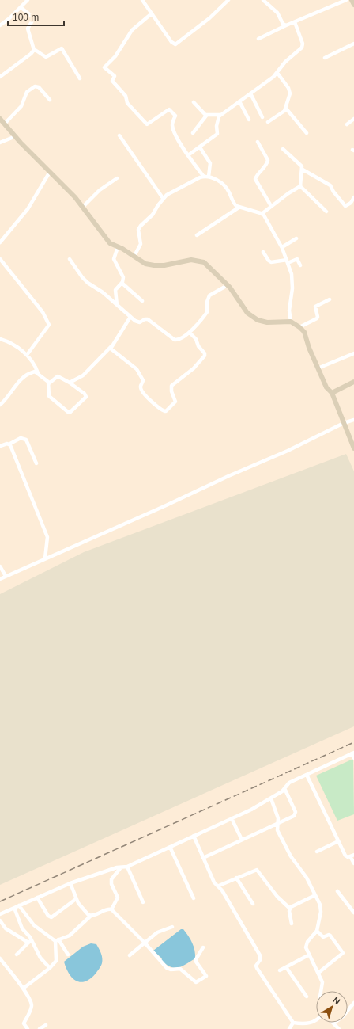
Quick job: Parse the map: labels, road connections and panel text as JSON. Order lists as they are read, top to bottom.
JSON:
{
  "scale_bar": "100 m",
  "north": "top right"
}
